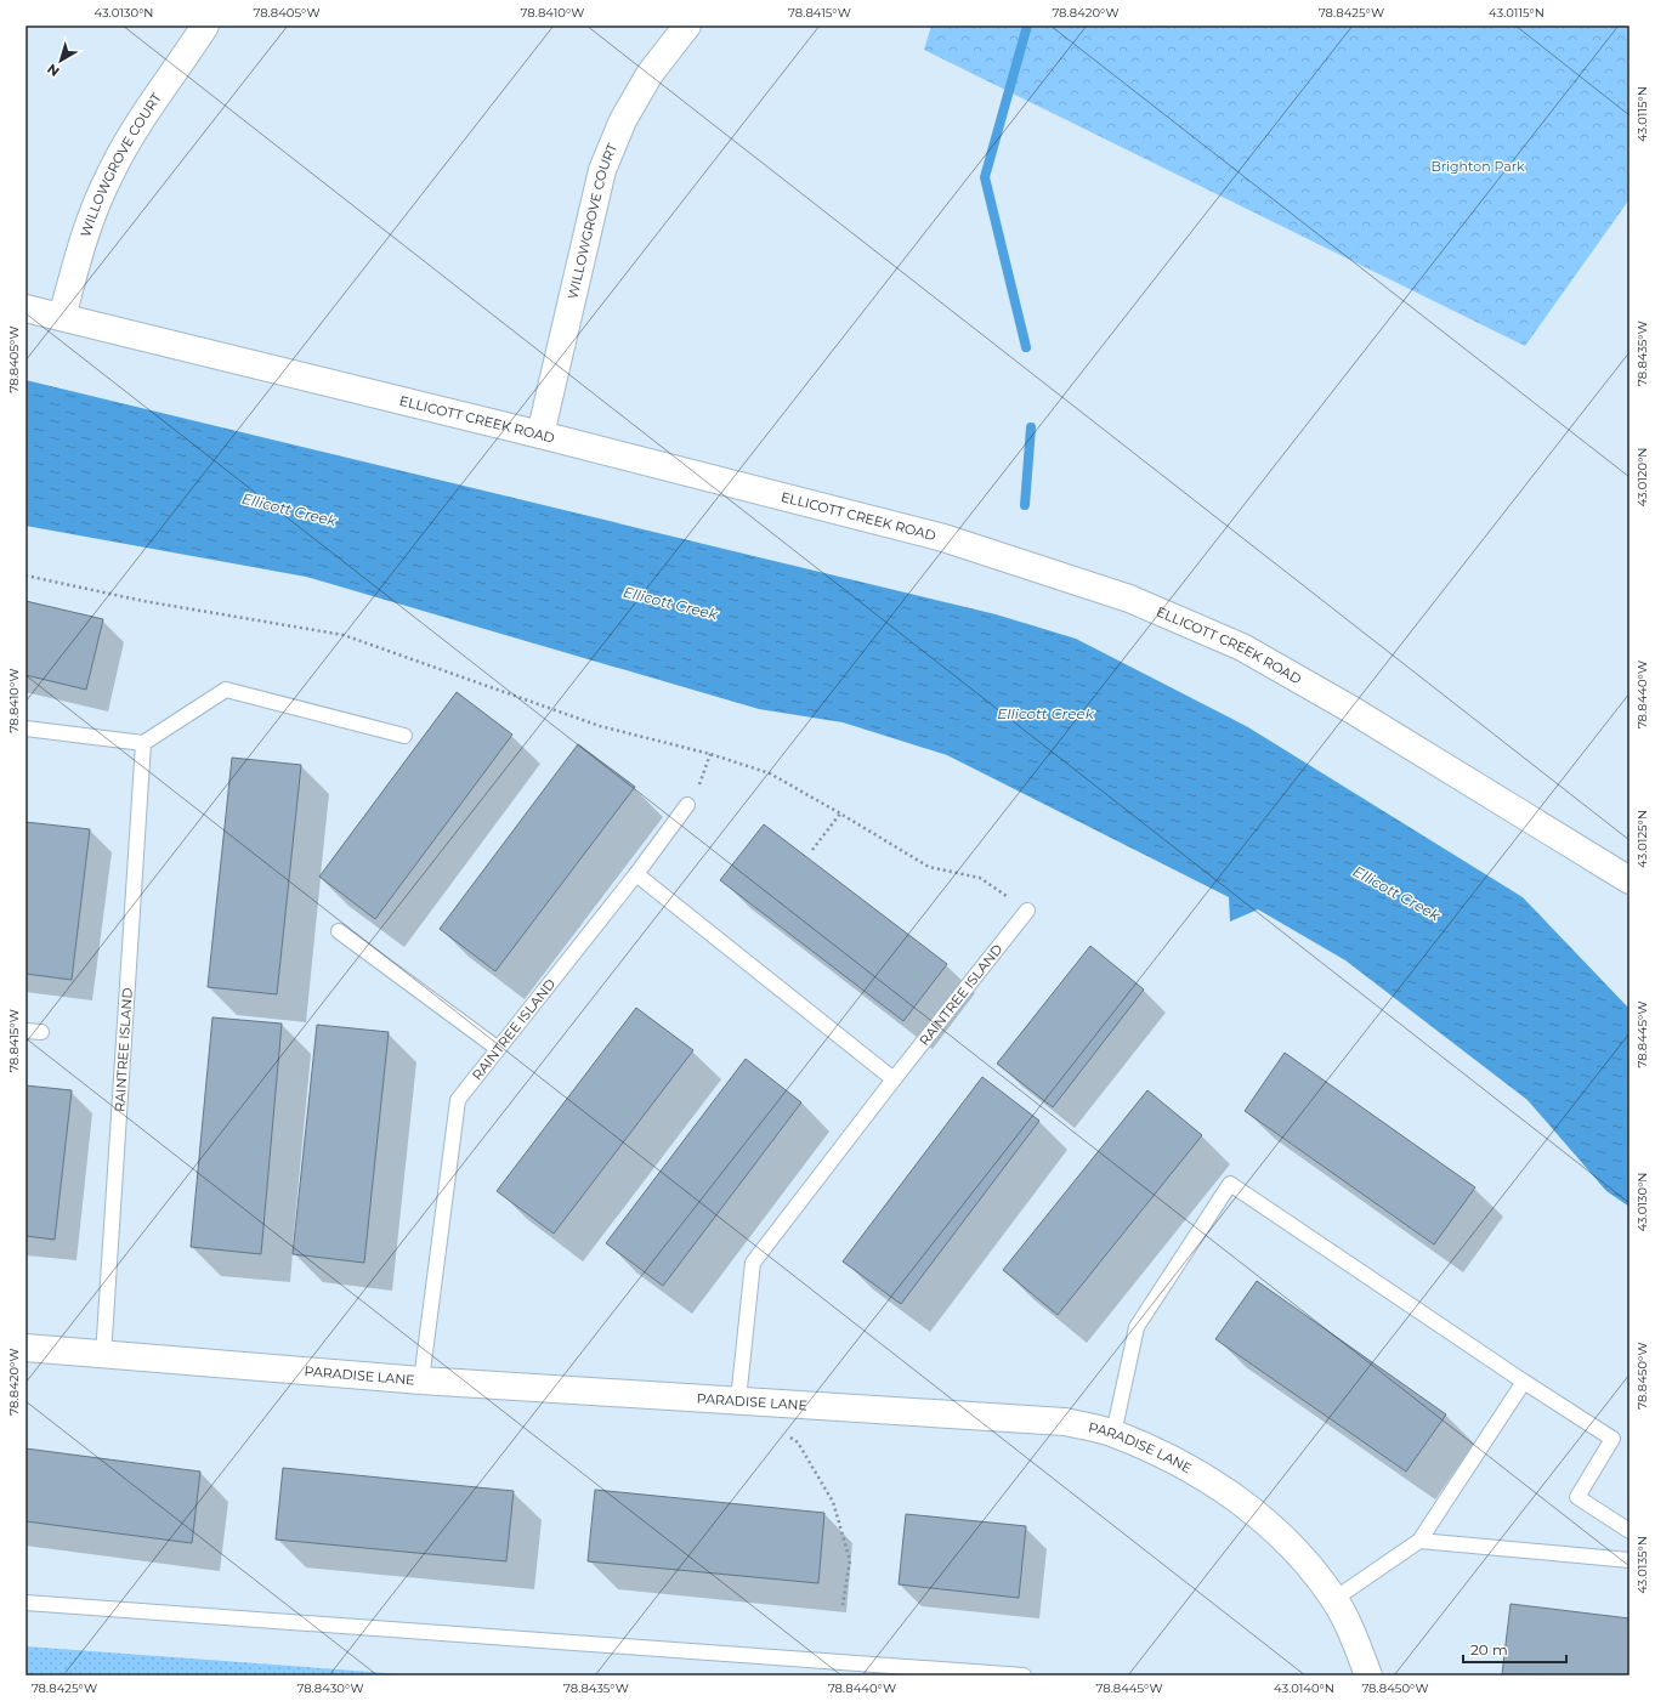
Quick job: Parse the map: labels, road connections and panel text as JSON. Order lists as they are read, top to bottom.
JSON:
{
  "streets": {
    "street": ["WILLOWGROVE COURT", "ELLICOTT CREEK ROAD", "PARADISE LANE"],
    "lane": ["RAINTREE ISLAND"]
  },
  "crossings": [
    ["WILLOWGROVE COURT", "ELLICOTT CREEK ROAD"],
    ["RAINTREE ISLAND", "PARADISE LANE"]
  ],
  "water": ["Ellicott Creek"],
  "parks": ["Brighton Park"],
  "scale_bar": "20 m",
  "north": "bottom left",
  "coordinates": [
    "43.0130°N",
    "78.8405°W",
    "78.8410°W",
    "78.8415°W",
    "78.8420°W",
    "78.8425°W",
    "43.0115°N",
    "78.8435°W",
    "43.0120°N",
    "78.8440°W",
    "43.0125°N",
    "78.8445°W",
    "78.8450°W",
    "43.0135°N",
    "78.8430°W",
    "43.0140°N"
  ]
}
